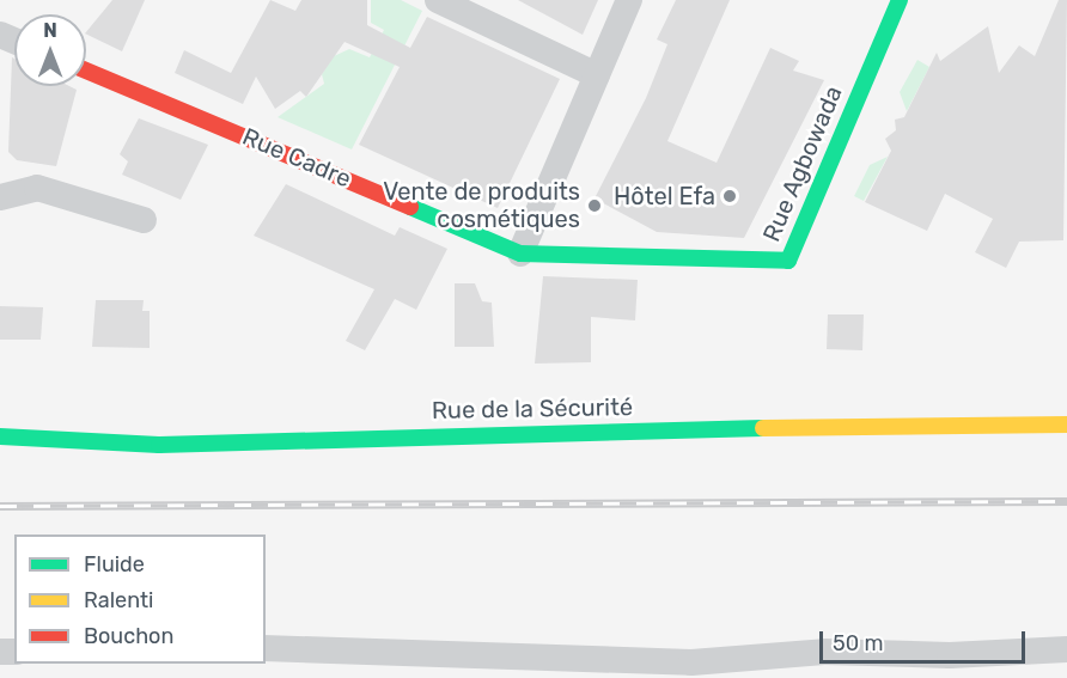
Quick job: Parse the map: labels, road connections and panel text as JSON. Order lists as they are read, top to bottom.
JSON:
{
  "streets": {
    "street": ["Rue Cadre", "Rue Agbowada", "Rue de la Sécurité"]
  },
  "crossings": [
    ["Rue Cadre", "Rue Agbowada"]
  ],
  "places": ["Hôtel Efa", "Vente de produits cosmétiques"],
  "legend": ["Fluide", "Ralenti", "Bouchon"],
  "scale_bar": "50 m",
  "north": "top"
}
